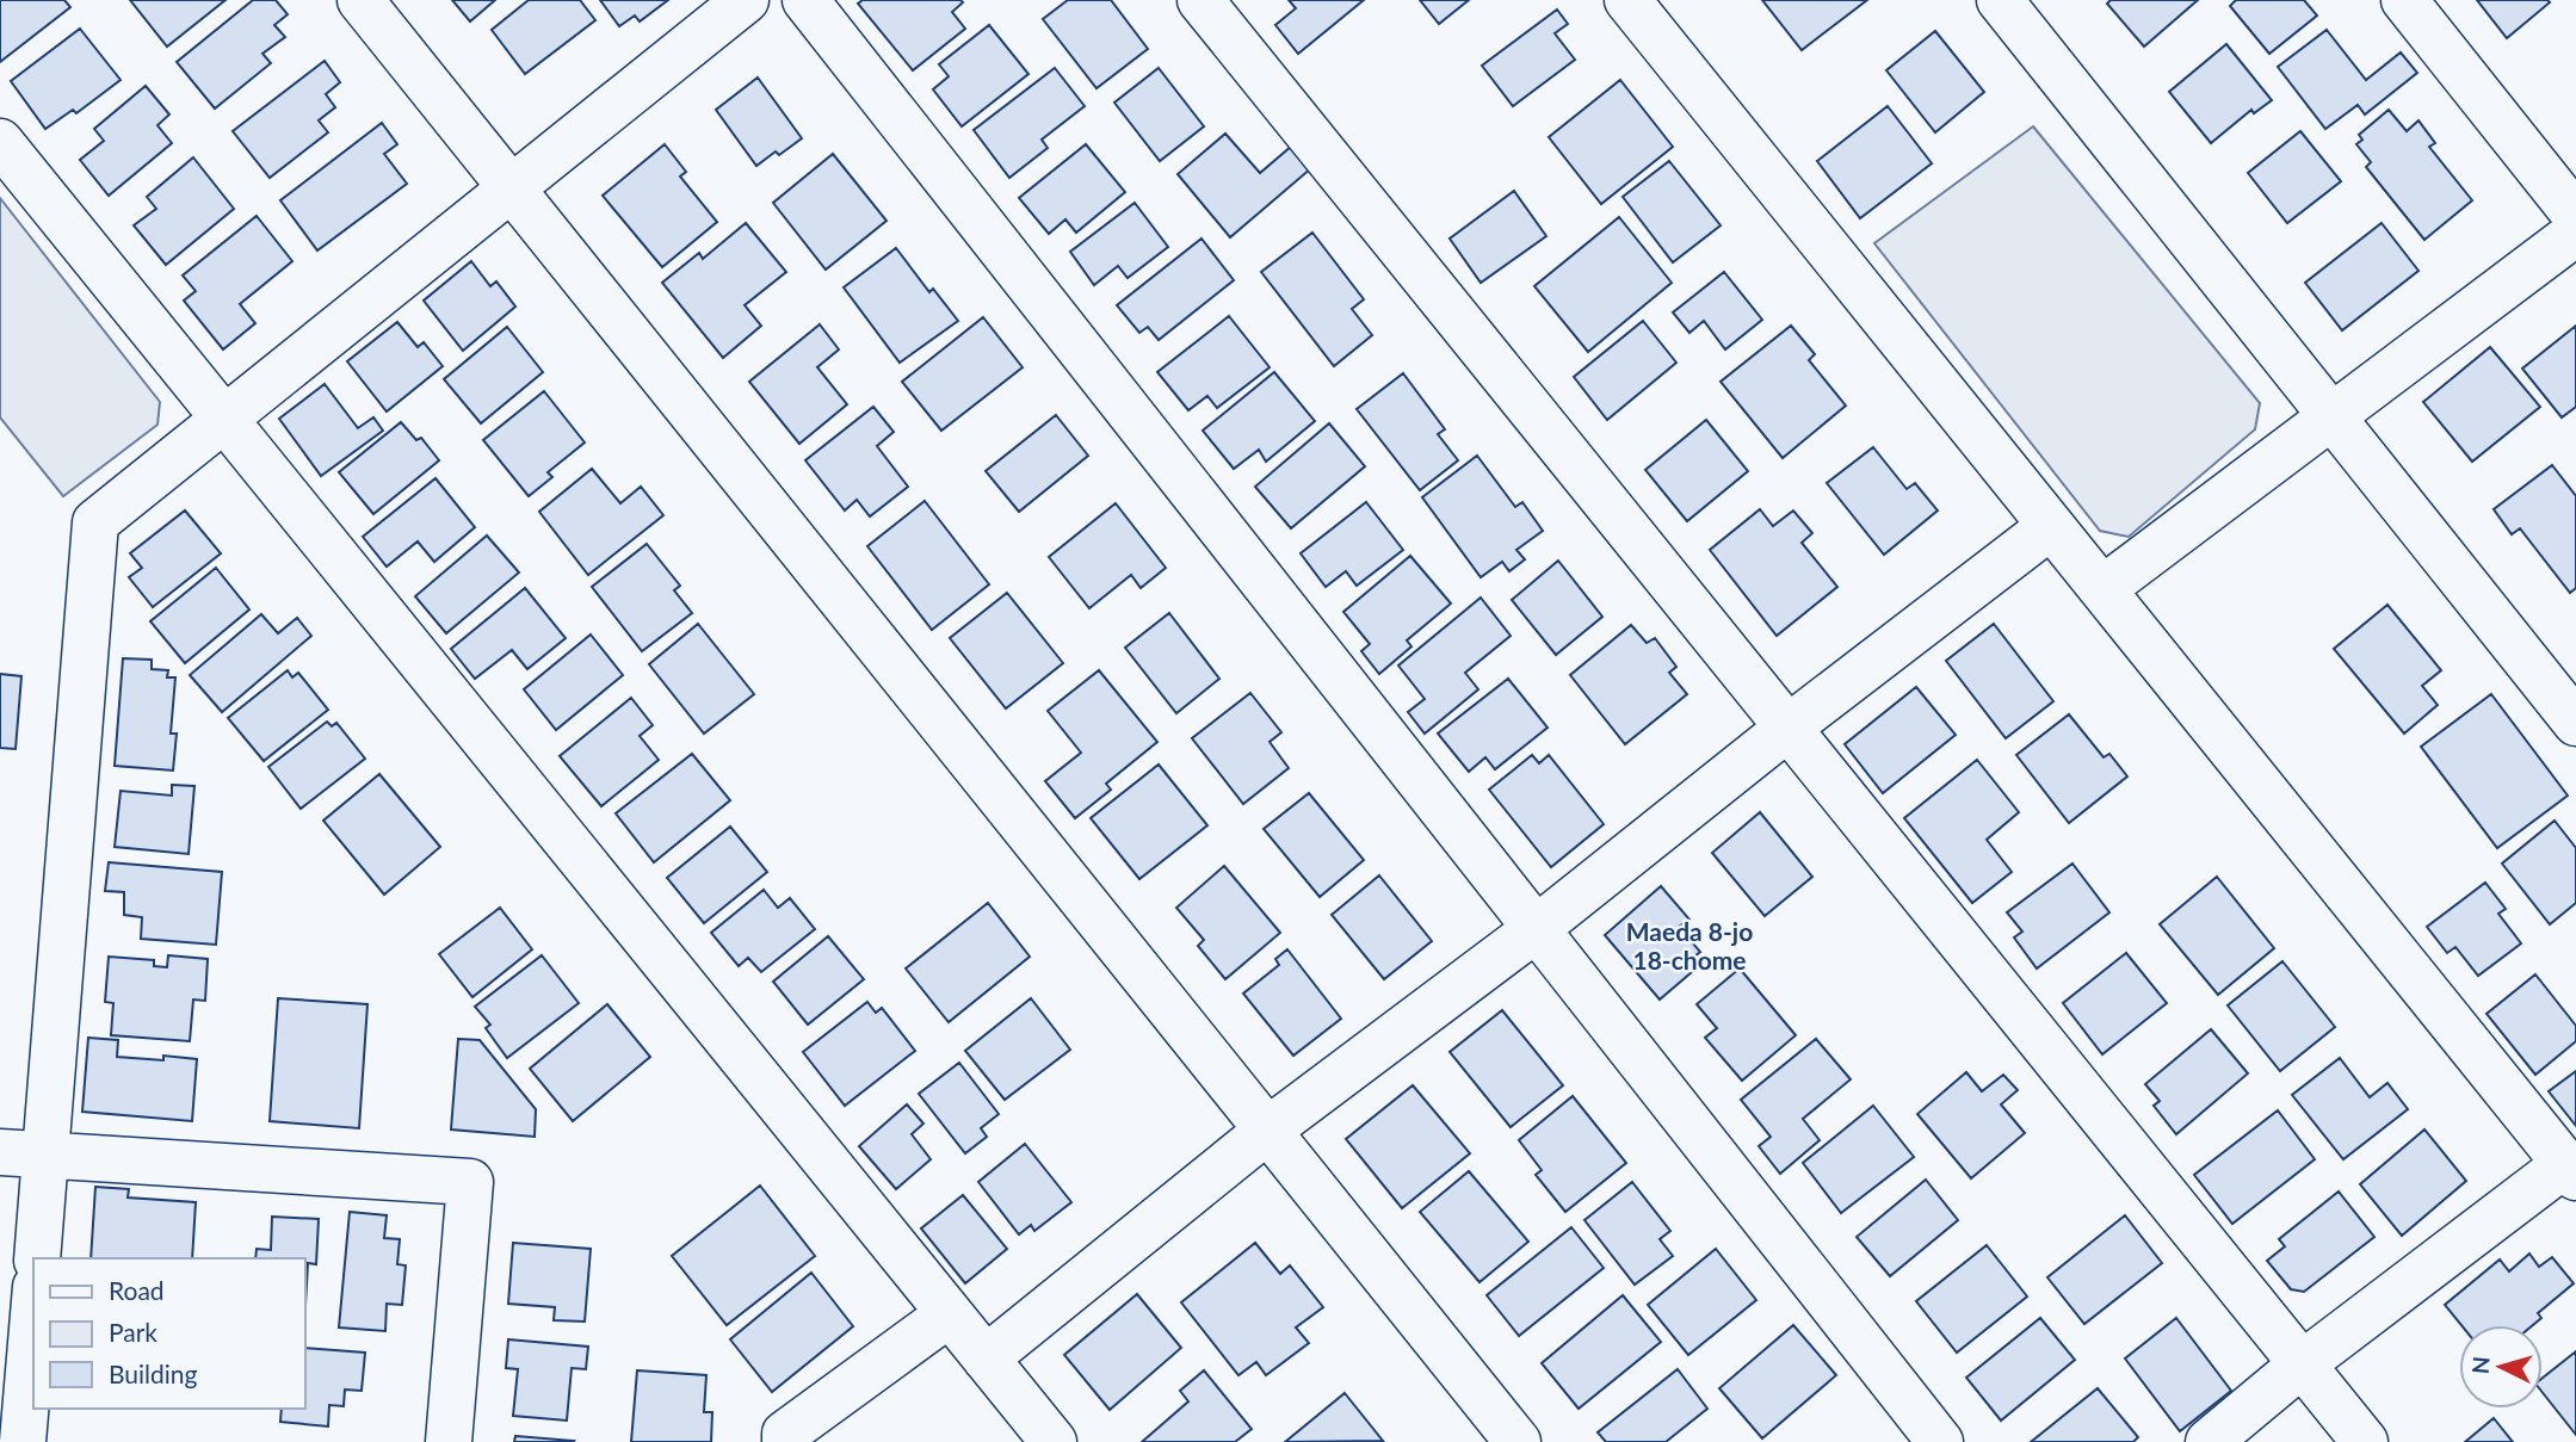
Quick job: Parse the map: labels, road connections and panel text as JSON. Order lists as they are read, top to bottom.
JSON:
{
  "districts": ["Maeda 8-jo 18-chome"],
  "legend": ["Road", "Park", "Building"],
  "north": "left"
}
